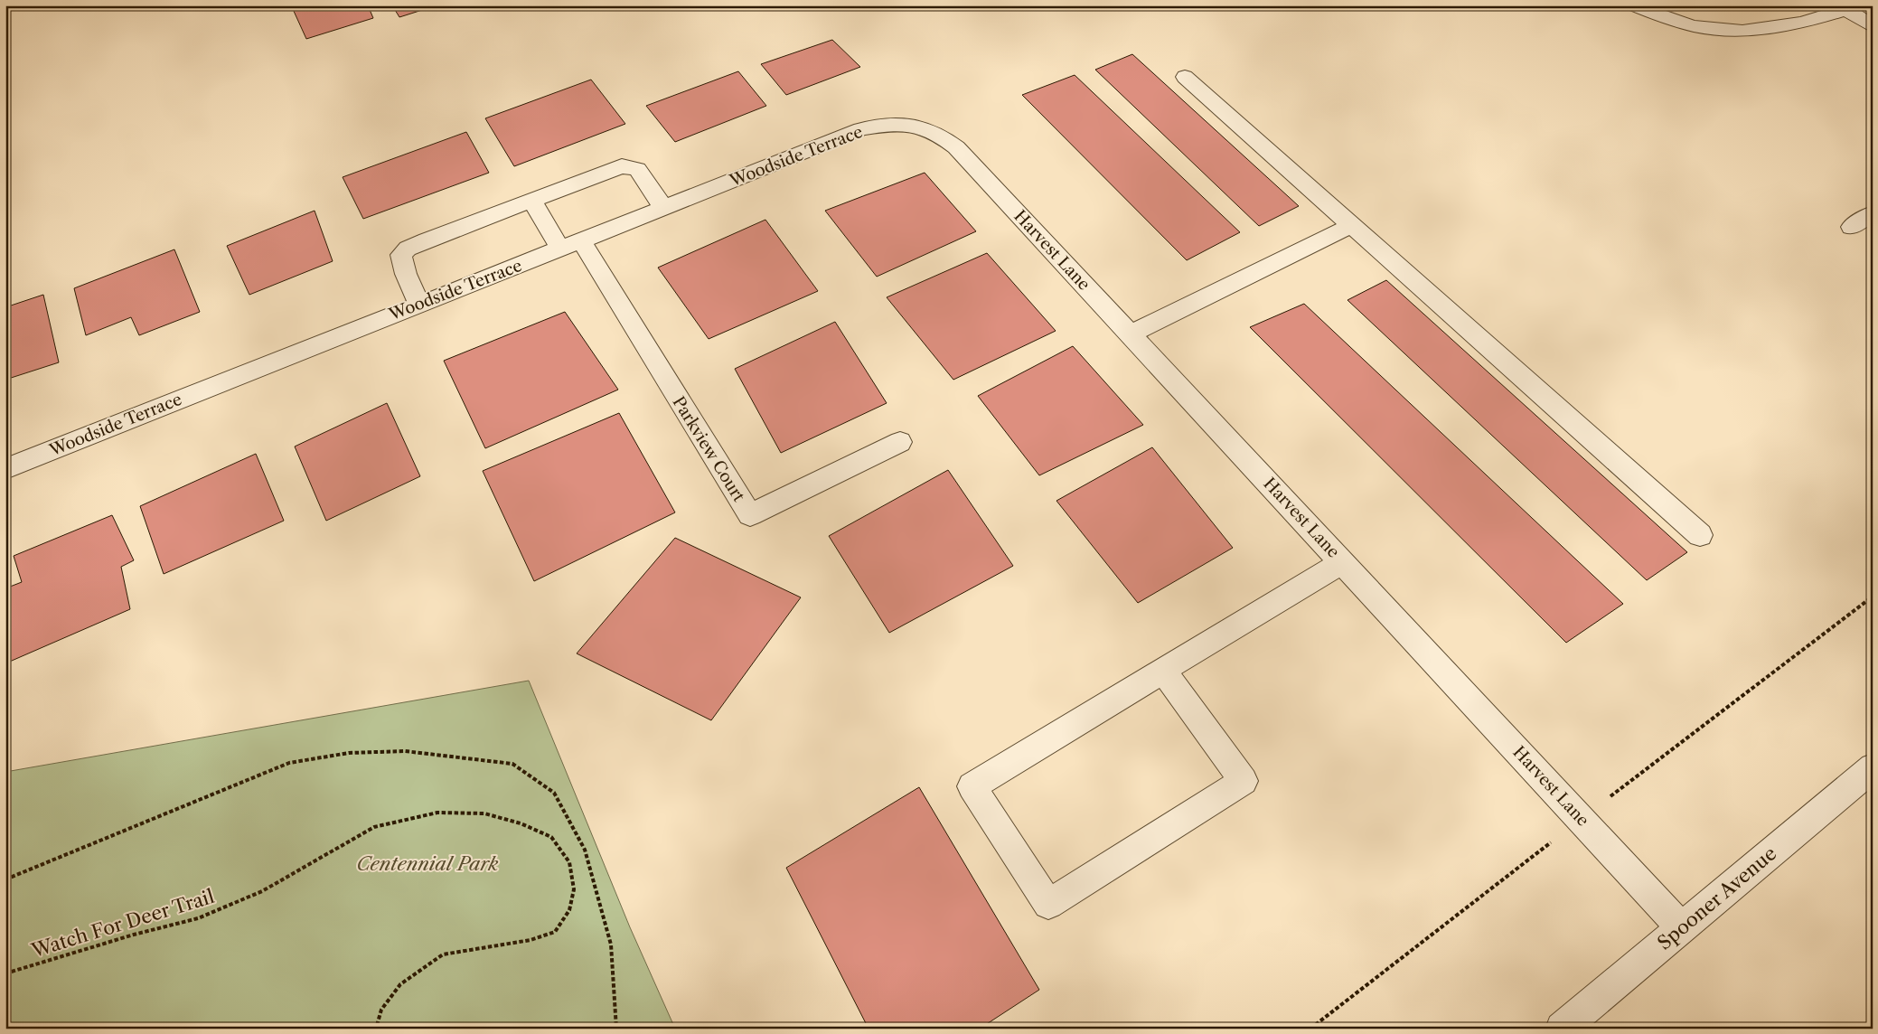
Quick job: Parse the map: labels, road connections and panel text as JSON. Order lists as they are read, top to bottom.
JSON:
{
  "streets": {
    "street": [
      "Woodside Terrace",
      "Harvest Lane",
      "Parkview Court",
      "Spooner Avenue"
    ],
    "path": ["Watch For Deer Trail"]
  },
  "crossings": [
    ["Woodside Terrace", "Harvest Lane"],
    ["Woodside Terrace", "Parkview Court"],
    ["Harvest Lane", "Spooner Avenue"]
  ],
  "parks": ["Centennial Park"]
}
